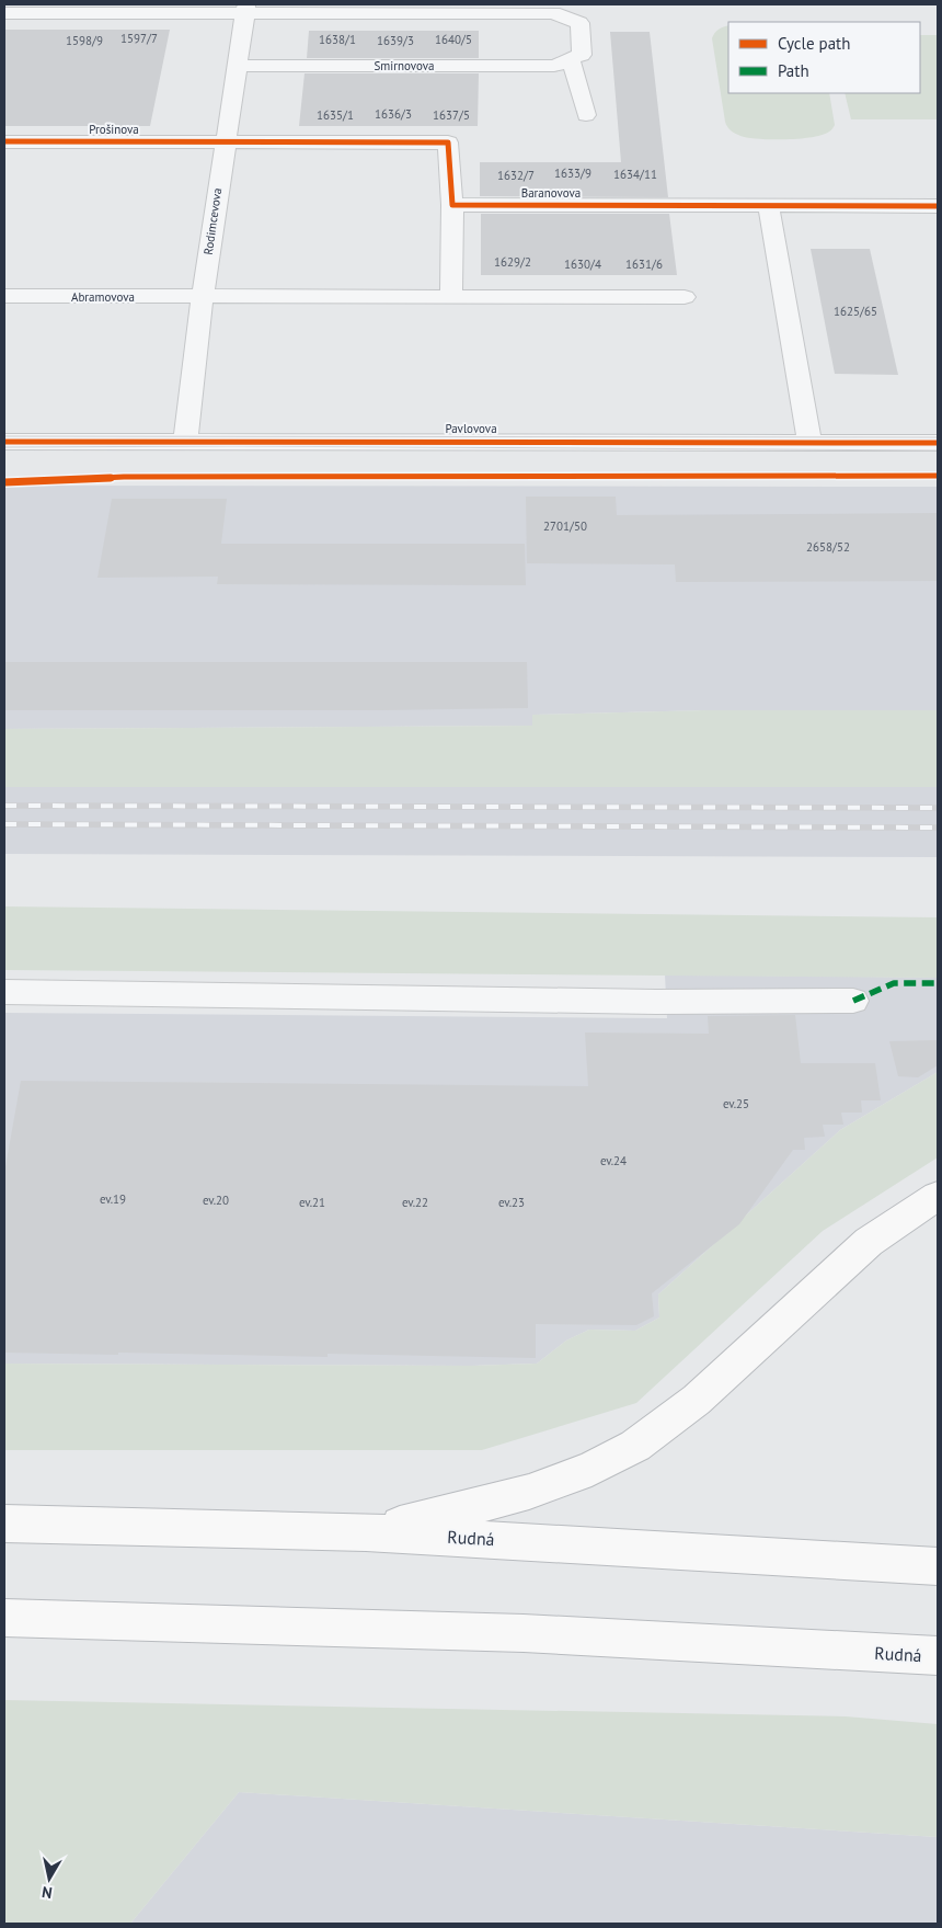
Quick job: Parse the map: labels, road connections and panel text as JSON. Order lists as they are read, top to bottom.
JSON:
{
  "streets": {
    "highway": ["Rudná"],
    "street": [
      "Smirnovova",
      "Prošinova",
      "Baranovova",
      "Rodimcevova",
      "Abramovova",
      "Pavlovova"
    ]
  },
  "crossings": [
    ["Smirnovova", "Rodimcevova"],
    ["Prošinova", "Rodimcevova"],
    ["Rodimcevova", "Abramovova"],
    ["Rodimcevova", "Pavlovova"]
  ],
  "house_numbers": [
    "1597/7",
    "1638/1",
    "1640/5",
    "1598/9",
    "1639/3",
    "1636/3",
    "1635/1",
    "1637/5",
    "1633/9",
    "1634/11",
    "1632/7",
    "1629/2",
    "1630/4",
    "1631/6",
    "1625/65",
    "2701/50",
    "2658/52",
    "ev.25",
    "ev.24",
    "ev.19",
    "ev.20",
    "ev.21",
    "ev.22",
    "ev.23"
  ],
  "legend": ["Cycle path", "Path"],
  "north": "bottom"
}
